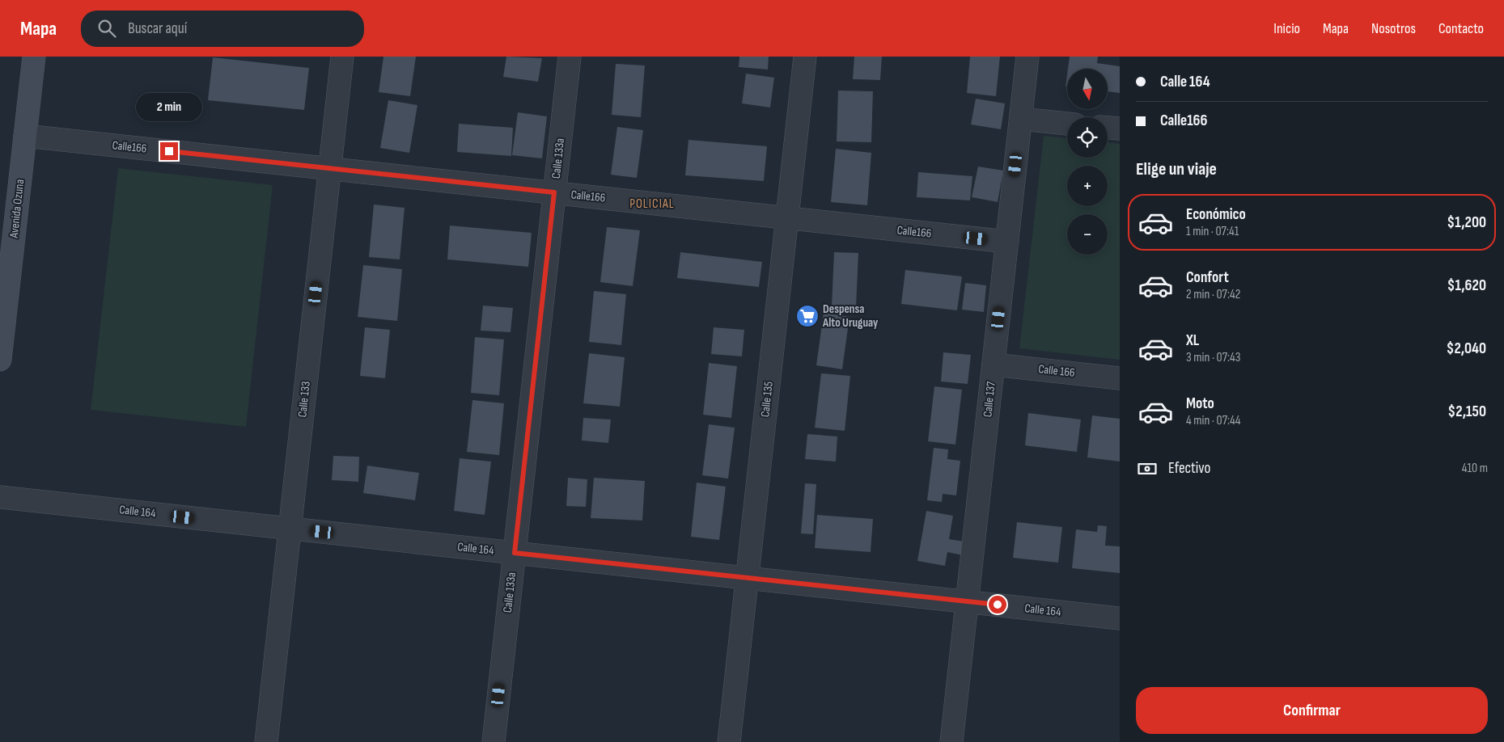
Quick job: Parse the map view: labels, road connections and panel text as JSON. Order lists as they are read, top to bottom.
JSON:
{
  "streets": {
    "main road": ["Avenida Ozuna"],
    "street": [
      "Calle166",
      "Calle 133a",
      "Calle 166",
      "Calle 133",
      "Calle 135",
      "Calle 137",
      "Calle 164"
    ]
  },
  "crossings": [
    ["Calle166", "Calle 133a"],
    ["Calle166", "Avenida Ozuna"],
    ["Calle166", "Calle 133"],
    ["Calle166", "Calle 135"],
    ["Calle166", "Calle 137"],
    ["Calle 133a", "Calle 164"],
    ["Calle 166", "Calle 137"],
    ["Calle 133", "Calle 164"],
    ["Calle 135", "Calle 164"],
    ["Calle 137", "Calle 164"]
  ],
  "districts": ["POLICIAL"],
  "places": {
    "supermarket": ["Despensa Alto Uruguay"]
  },
  "north": "bottom",
  "page": {
    "header": "Mapa",
    "search": "Buscar aquí",
    "nav": [
      "Inicio",
      "Mapa",
      "Nosotros",
      "Contacto"
    ],
    "banner": ["Calle 164", "Calle166"],
    "map_buttons": ["+", "−"],
    "bubble": "2 min",
    "heading": "Elige un viaje",
    "list": [
      {
        "name": "Económico",
        "note": "1 min · 07:41",
        "value": "$1,200"
      },
      {
        "name": "Confort",
        "note": "2 min · 07:42",
        "value": "$1,620"
      },
      {
        "name": "XL",
        "note": "3 min · 07:43",
        "value": "$2,040"
      },
      {
        "name": "Moto",
        "note": "4 min · 07:44",
        "value": "$2,150"
      }
    ],
    "pay": ["Efectivo", "410 m"],
    "buttons": "Confirmar"
  }
}
